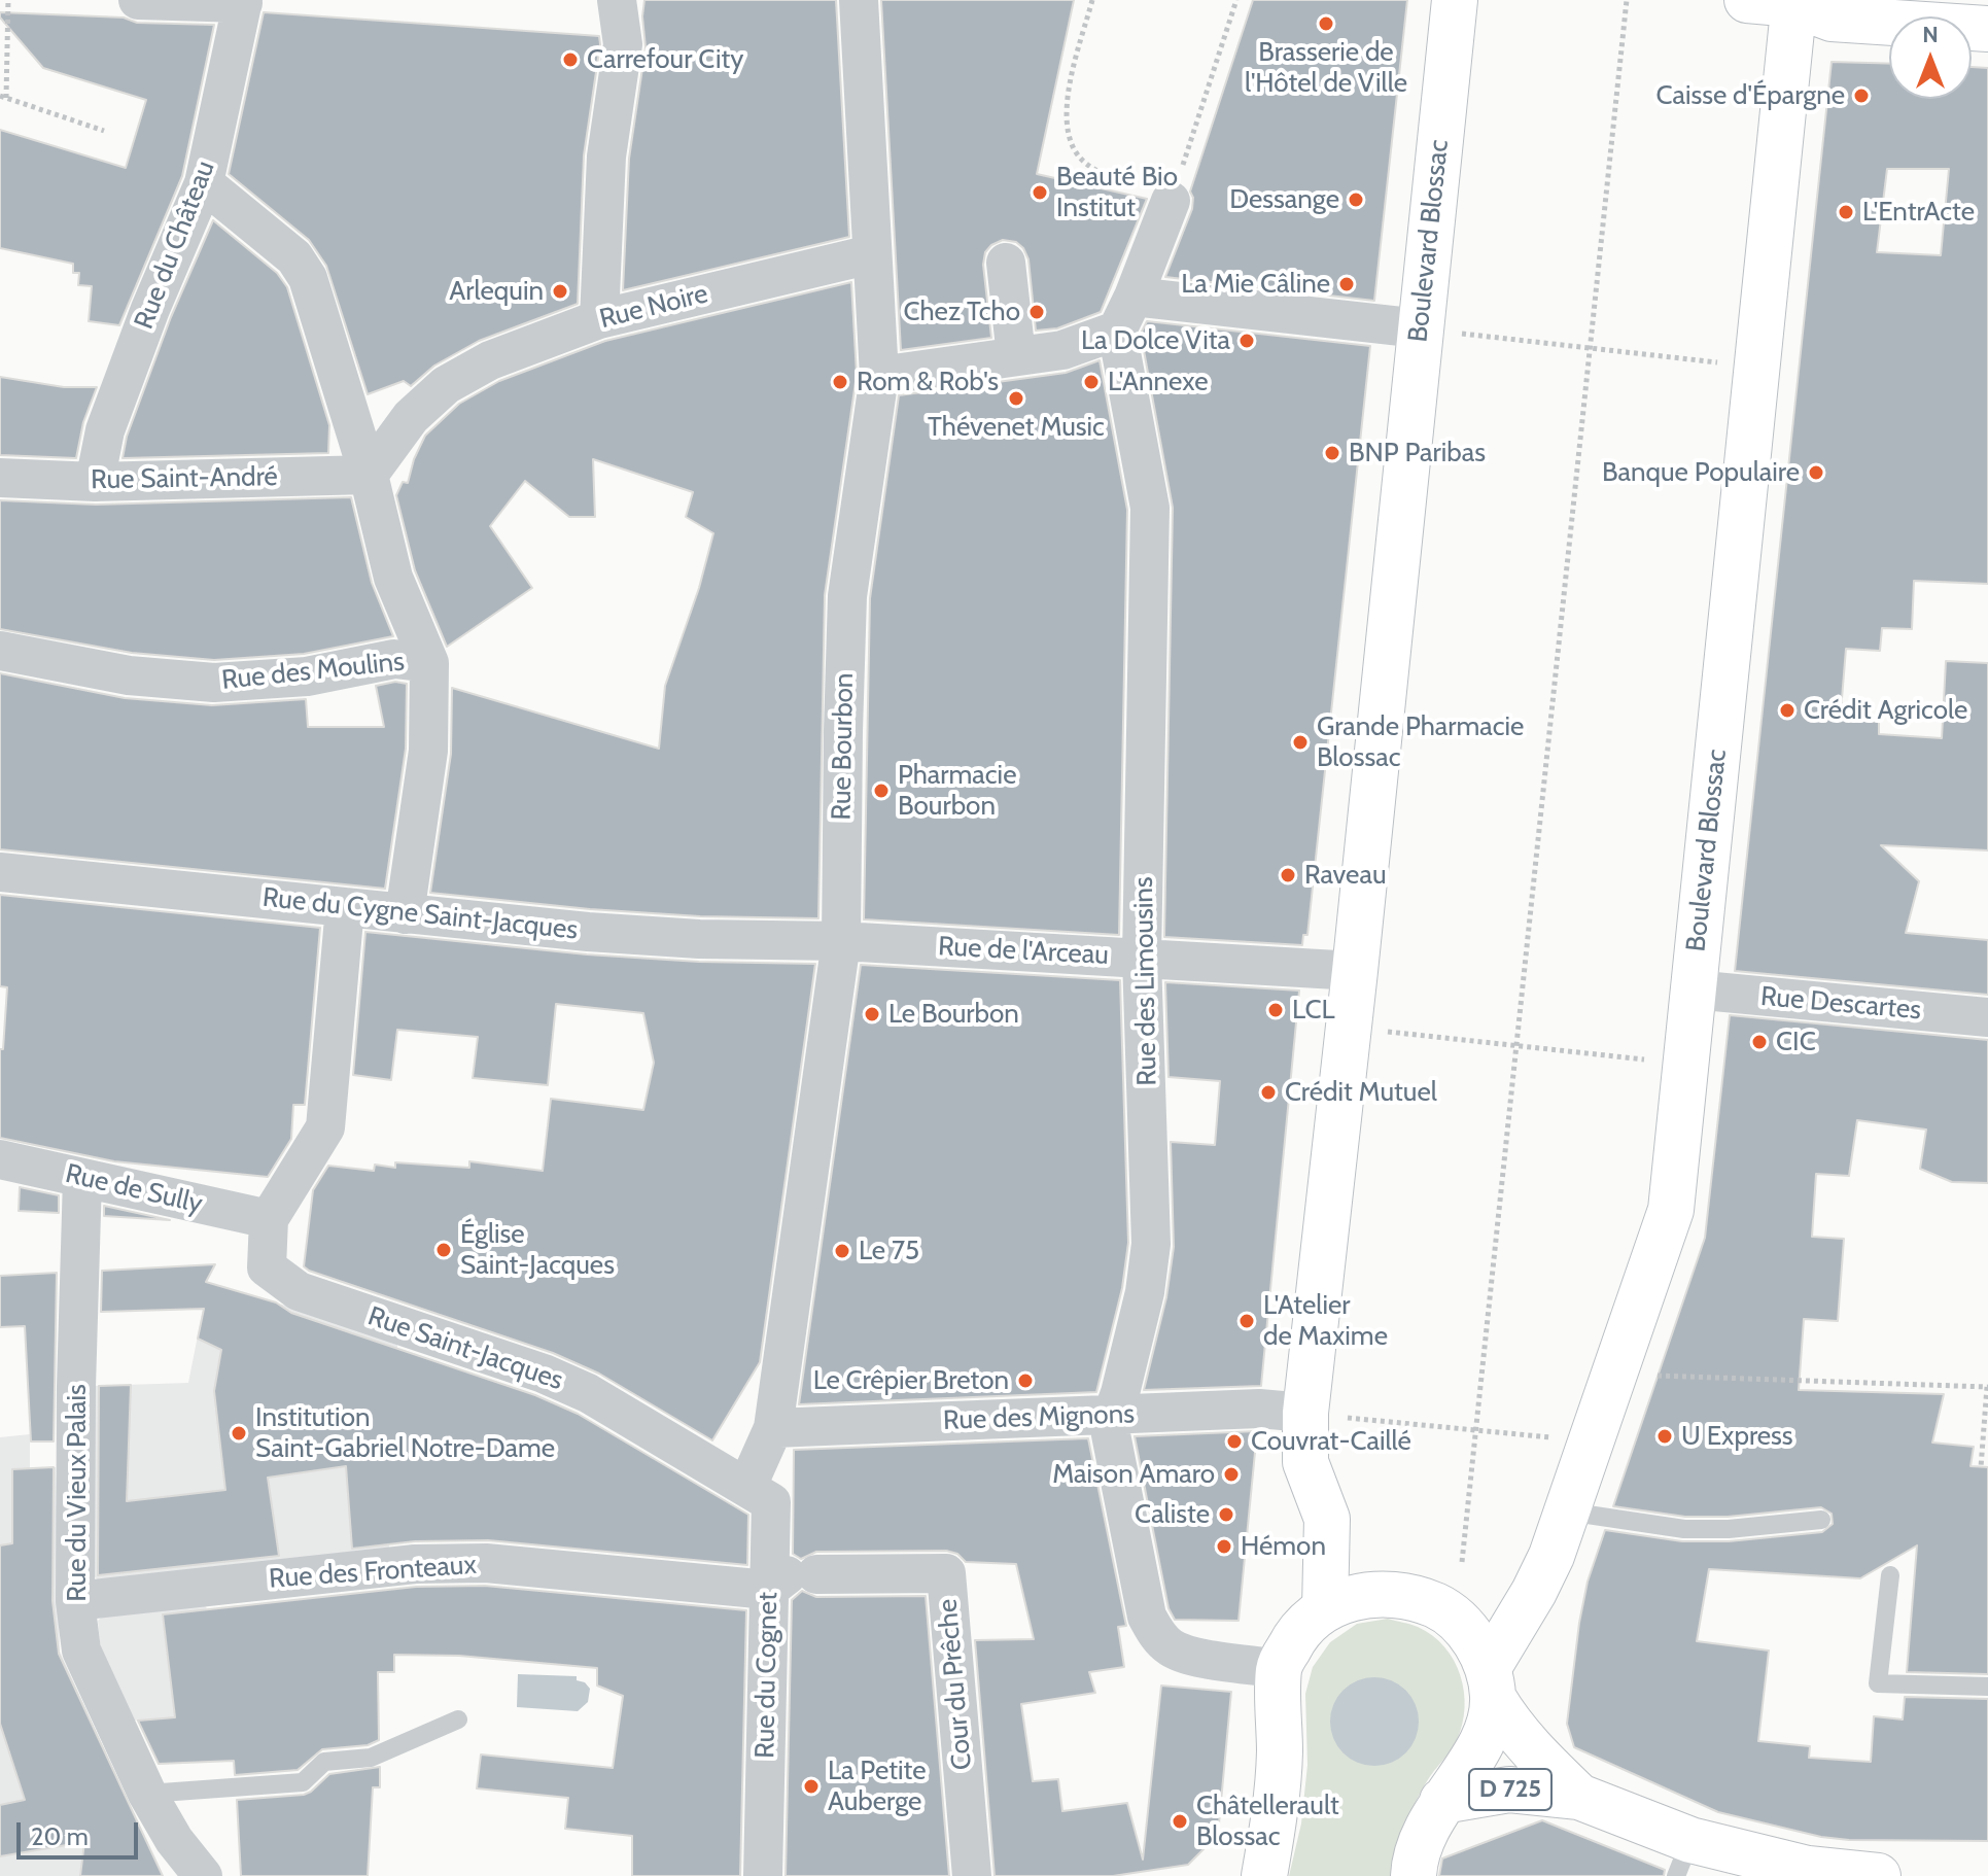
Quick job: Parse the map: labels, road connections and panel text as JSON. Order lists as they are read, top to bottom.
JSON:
{
  "streets": {
    "main road": ["Boulevard Blossac", "D 725"],
    "street": [
      "Rue du Château",
      "Rue Noire",
      "Rue Saint-André",
      "Rue des Moulins",
      "Rue Bourbon",
      "Rue du Cygne Saint-Jacques",
      "Rue de l'Arceau",
      "Rue des Limousins",
      "Rue Descartes",
      "Rue de Sully",
      "Rue Saint-Jacques",
      "Rue des Mignons",
      "Rue du Vieux Palais",
      "Rue des Fronteaux",
      "Rue du Cognet",
      "Cour du Prêche"
    ]
  },
  "crossings": [
    ["Boulevard Blossac", "Rue de l'Arceau"],
    ["Boulevard Blossac", "Rue Descartes"],
    ["Boulevard Blossac", "Rue des Mignons"],
    ["Boulevard Blossac", "D 725"],
    ["Rue du Château", "Rue Saint-André"],
    ["Rue Noire", "Rue Saint-André"],
    ["Rue Noire", "Rue Bourbon"],
    ["Rue Bourbon", "Rue du Cygne Saint-Jacques"],
    ["Rue Bourbon", "Rue de l'Arceau"],
    ["Rue Bourbon", "Rue Saint-Jacques"],
    ["Rue Bourbon", "Rue des Mignons"],
    ["Rue Bourbon", "Rue du Cognet"],
    ["Rue du Cygne Saint-Jacques", "Rue de l'Arceau"],
    ["Rue de l'Arceau", "Rue des Limousins"],
    ["Rue des Limousins", "Rue des Mignons"],
    ["Rue de Sully", "Rue Saint-Jacques"],
    ["Rue de Sully", "Rue du Vieux Palais"],
    ["Rue Saint-Jacques", "Rue du Cognet"],
    ["Rue du Vieux Palais", "Rue des Fronteaux"],
    ["Rue des Fronteaux", "Rue du Cognet"],
    ["Rue des Fronteaux", "Cour du Prêche"],
    ["Rue du Cognet", "Cour du Prêche"]
  ],
  "places": [
    "Brasserie de l'Hôtel de Ville",
    "Carrefour City",
    "Caisse d'Épargne",
    "Beauté Bio Institut",
    "Dessange",
    "L'EntrActe",
    "La Mie Câline",
    "Arlequin",
    "Chez Tcho",
    "La Dolce Vita",
    "Rom & Rob's",
    "L'Annexe",
    "Thévenet Music",
    "BNP Paribas",
    "Banque Populaire",
    "Crédit Agricole",
    "Grande Pharmacie Blossac",
    "Pharmacie Bourbon",
    "Raveau",
    "LCL",
    "Le Bourbon",
    "CIC",
    "Crédit Mutuel",
    "Église Saint-Jacques",
    "Le 75",
    "L'Atelier de Maxime",
    "Le Crêpier Breton",
    "Institution Saint-Gabriel Notre-Dame",
    "U Express",
    "Couvrat-Caillé",
    "Maison Amaro",
    "Caliste",
    "Hémon",
    "La Petite Auberge",
    "Châtellerault Blossac"
  ],
  "scale_bar": "20 m",
  "north": "top"
}
